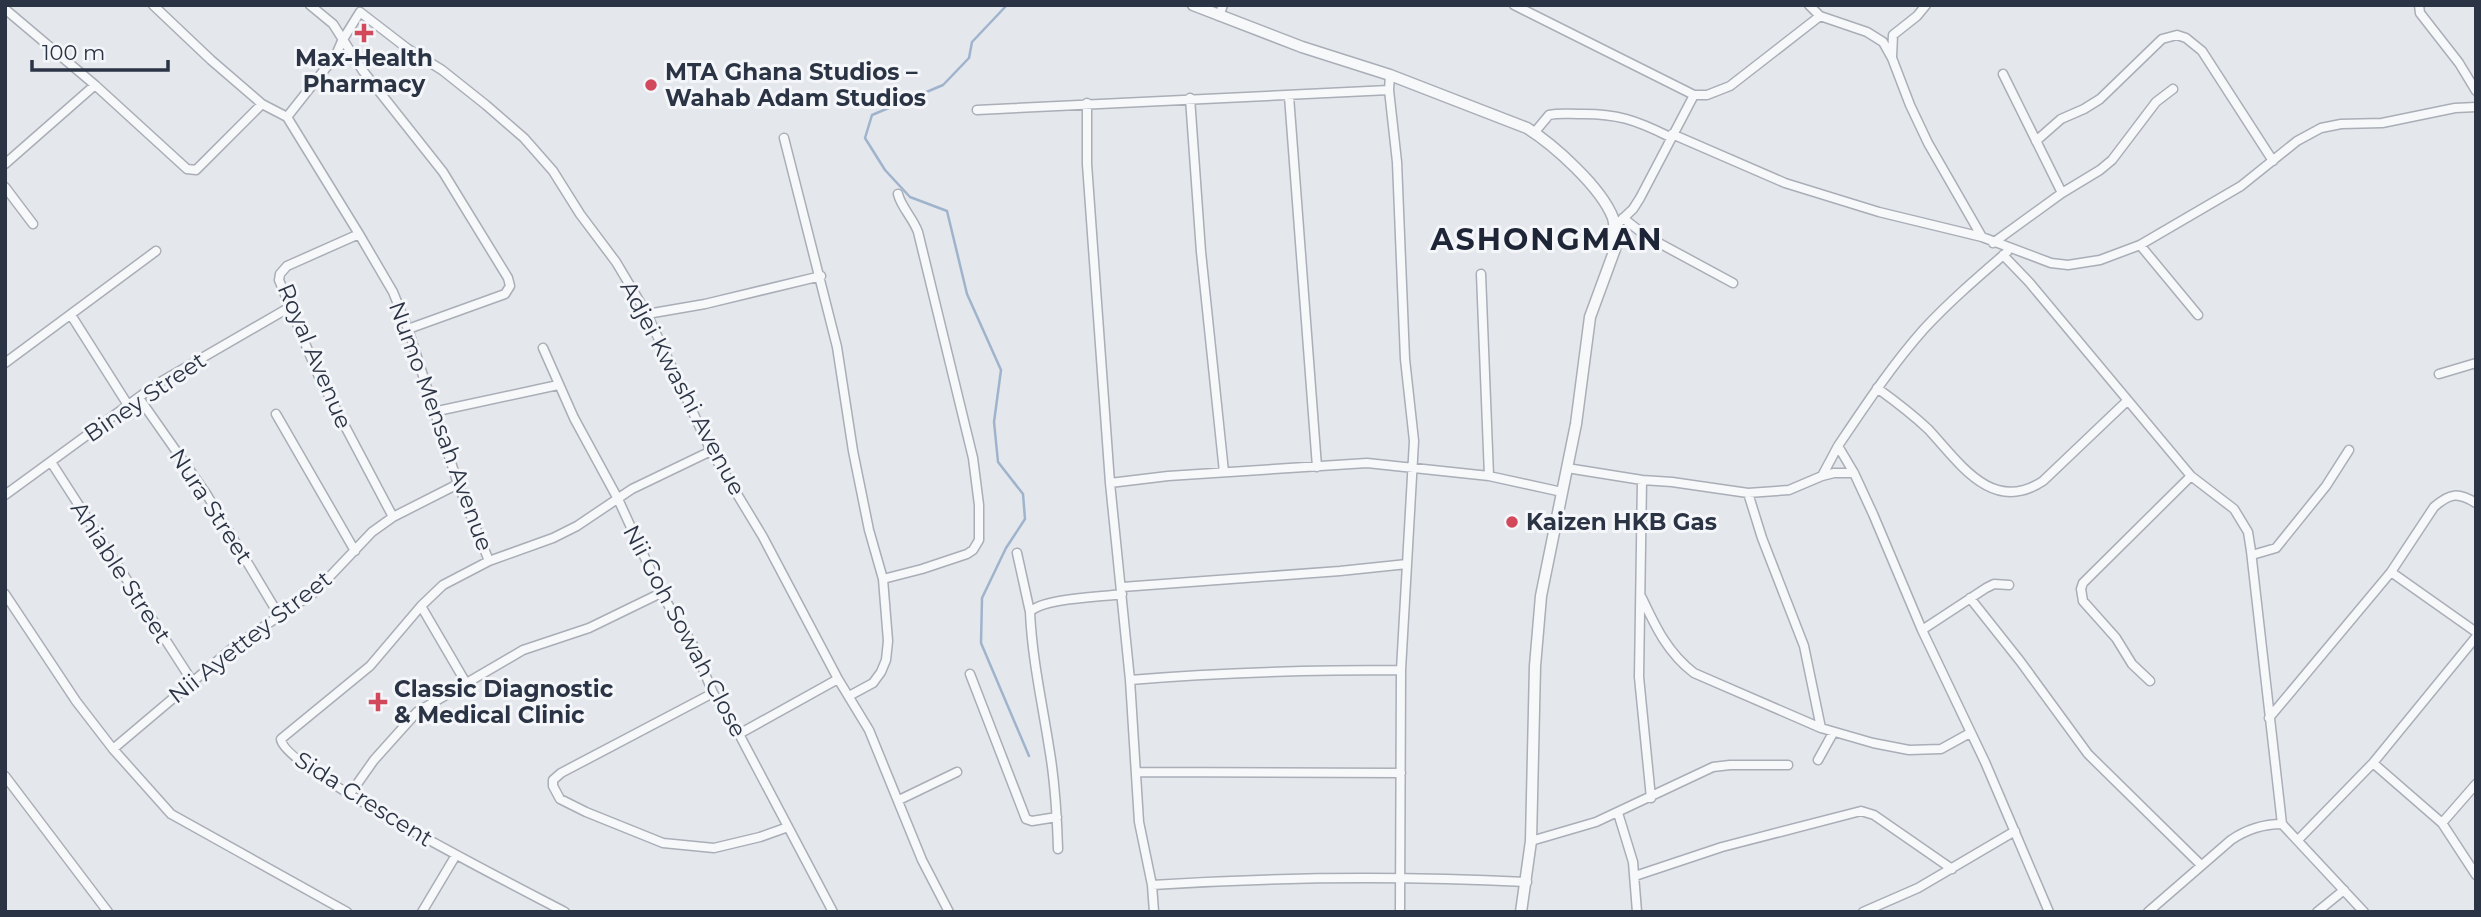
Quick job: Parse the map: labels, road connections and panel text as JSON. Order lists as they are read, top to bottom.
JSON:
{
  "streets": {
    "street": [
      "Royal Avenue",
      "Adjei Kwashi Avenue",
      "Biney Street",
      "Numo Mensah Avenue",
      "Nura Street",
      "Ahiable Street",
      "Nii Goh Sowah Close",
      "Nii Ayettey Street",
      "Sida Crescent"
    ]
  },
  "crossings": [
    ["Royal Avenue", "Biney Street"],
    ["Royal Avenue", "Numo Mensah Avenue"],
    ["Royal Avenue", "Nii Ayettey Street"],
    ["Adjei Kwashi Avenue", "Sida Crescent"],
    ["Biney Street", "Nura Street"],
    ["Biney Street", "Ahiable Street"],
    ["Numo Mensah Avenue", "Nii Ayettey Street"],
    ["Numo Mensah Avenue", "Sida Crescent"],
    ["Nura Street", "Nii Ayettey Street"],
    ["Ahiable Street", "Nii Ayettey Street"],
    ["Nii Goh Sowah Close", "Sida Crescent"]
  ],
  "districts": ["ASHONGMAN"],
  "places": {
    "health": ["Max-Health Pharmacy", "Classic Diagnostic & Medical Clinic"],
    "other": ["MTA Ghana Studios – Wahab Adam Studios", "Kaizen HKB Gas"]
  },
  "scale_bar": "100 m"
}
